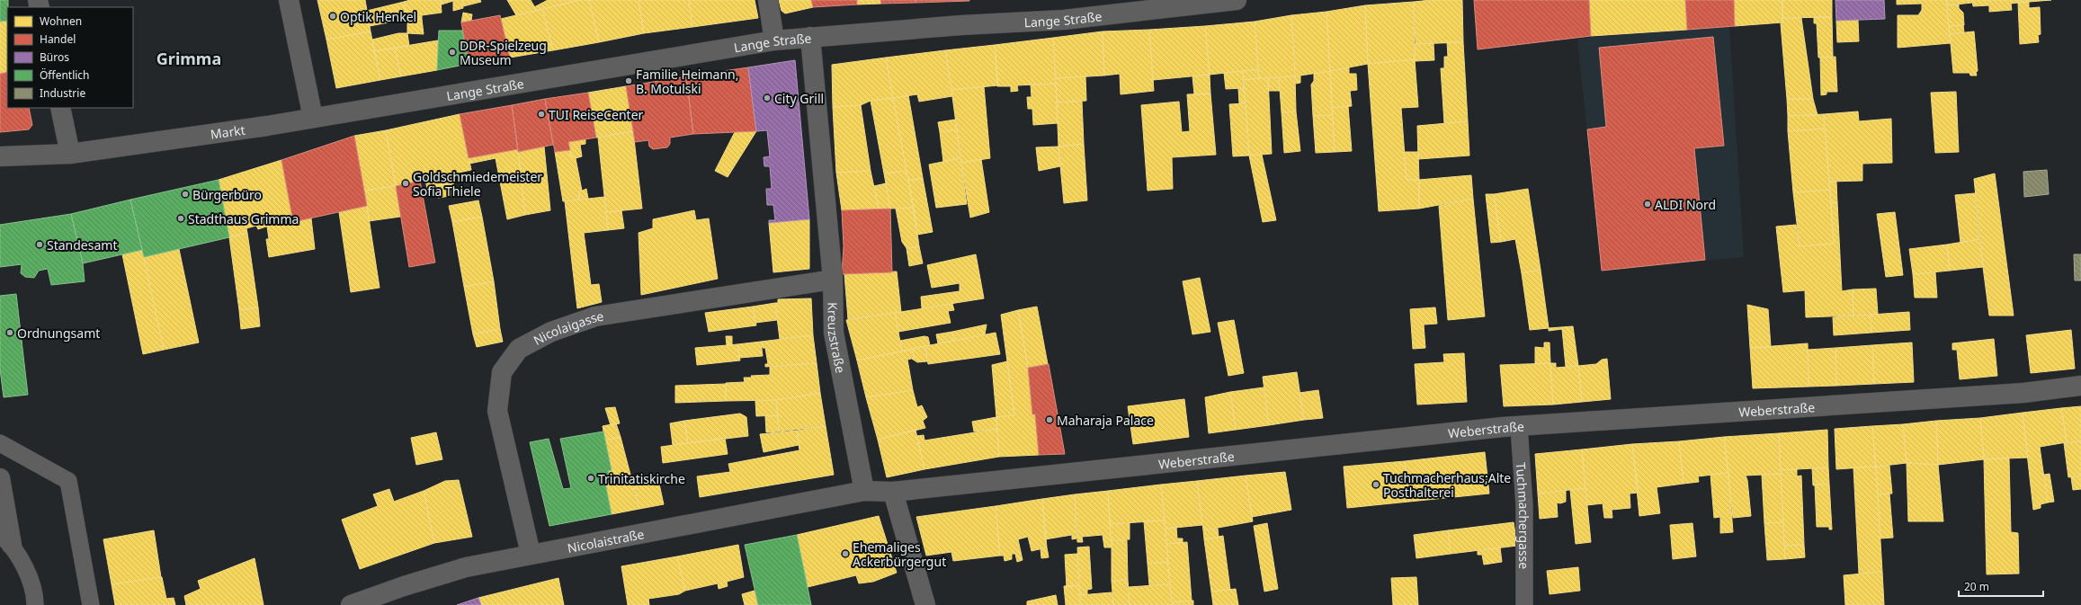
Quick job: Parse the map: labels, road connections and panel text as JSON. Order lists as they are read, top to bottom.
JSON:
{
  "streets": {
    "street": [
      "Lange Straße",
      "Markt",
      "Nicolaigasse",
      "Kreuzstraße",
      "Weberstraße",
      "Nicolaistraße"
    ],
    "lane": ["Tuchmachergasse"]
  },
  "crossings": [
    ["Lange Straße", "Markt"],
    ["Lange Straße", "Kreuzstraße"],
    ["Nicolaigasse", "Kreuzstraße"],
    ["Nicolaigasse", "Nicolaistraße"],
    ["Kreuzstraße", "Nicolaistraße"],
    ["Weberstraße", "Tuchmachergasse"]
  ],
  "districts": ["Grimma"],
  "places": [
    "Optik Henkel",
    "DDR-Spielzeug Museum",
    "Familie Heimann, B. Motulski",
    "City Grill",
    "TUI ReiseCenter",
    "Goldschmiedemeister Sofia Thiele",
    "Bürgerbüro",
    "ALDI Nord",
    "Stadthaus Grimma",
    "Standesamt",
    "Ordnungsamt",
    "Maharaja Palace",
    "Trinitatiskirche",
    "Tuchmacherhaus;Alte Posthalterei",
    "Ehemaliges Ackerbürgergut"
  ],
  "legend": [
    "Wohnen",
    "Handel",
    "Büros",
    "Öffentlich",
    "Industrie"
  ],
  "scale_bar": "20 m"
}
